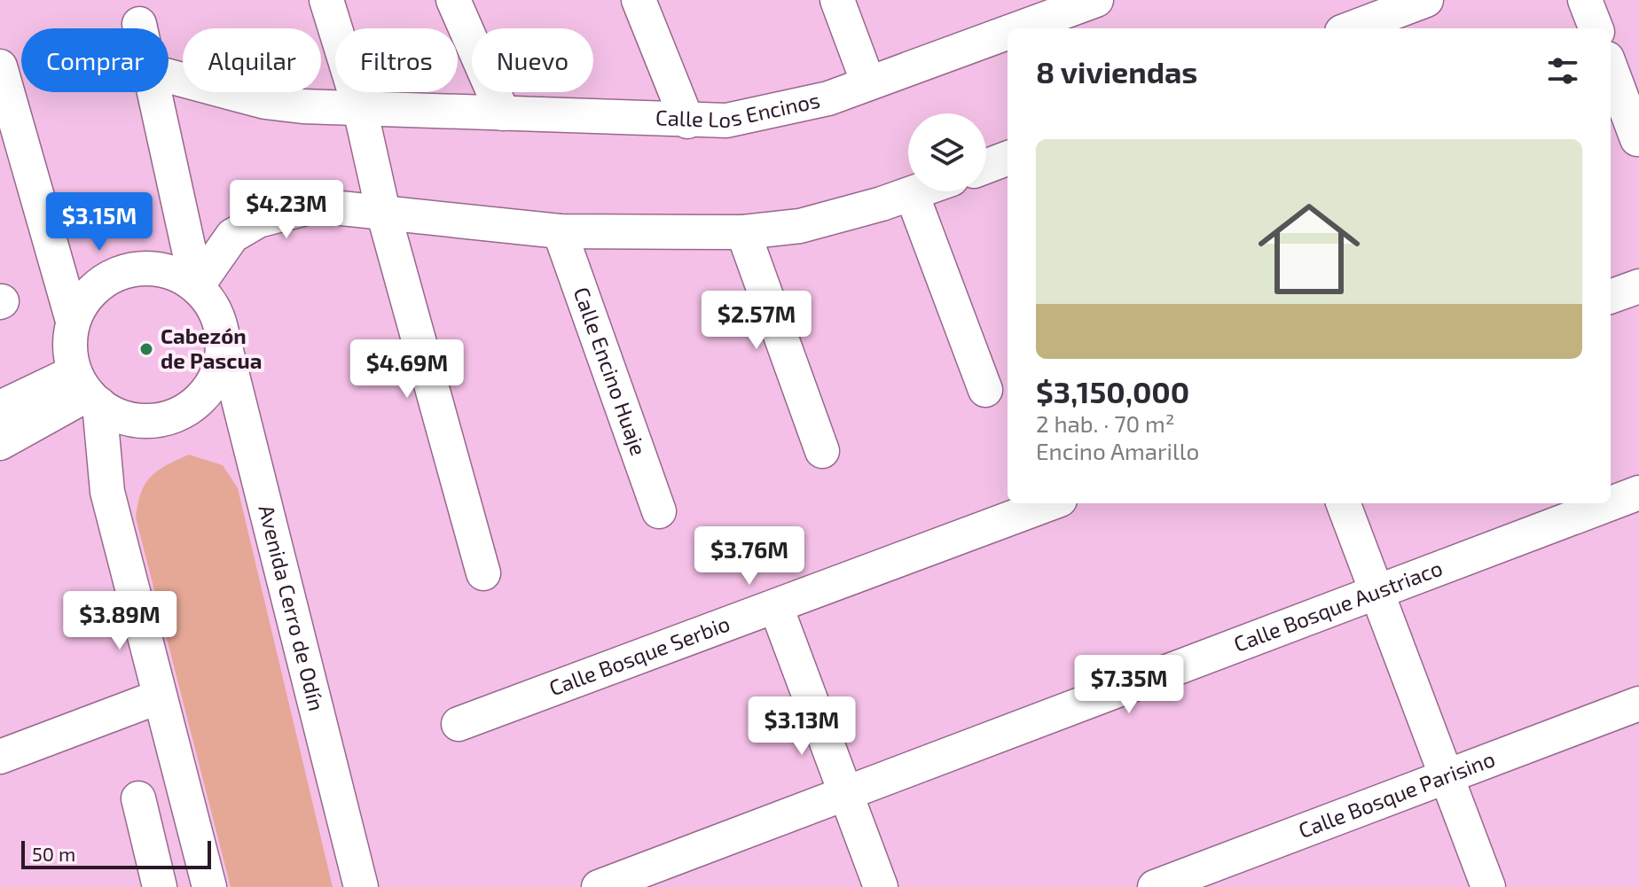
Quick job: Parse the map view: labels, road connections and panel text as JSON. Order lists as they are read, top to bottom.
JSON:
{
  "streets": {
    "street": [
      "Calle Los Encinos",
      "Calle Encino Huaje",
      "Avenida Cerro de Odín",
      "Calle Bosque Austriaco",
      "Calle Bosque Serbio",
      "Calle Bosque Parisino"
    ]
  },
  "places": ["Cabezón de Pascua"],
  "scale_bar": "50 m",
  "page": {
    "chip": [
      "Comprar",
      "Alquilar",
      "Filtros",
      "Nuevo"
    ],
    "heading": "8 viviendas",
    "list": [
      {
        "name": "$3,150,000",
        "note": "2 hab. · 70 m² · Encino Amarillo"
      }
    ],
    "price": [
      "$4.23M",
      "$3.15M",
      "$2.57M",
      "$4.69M",
      "$3.76M",
      "$3.89M",
      "$7.35M",
      "$3.13M"
    ],
    "scale": "50 m"
  }
}
